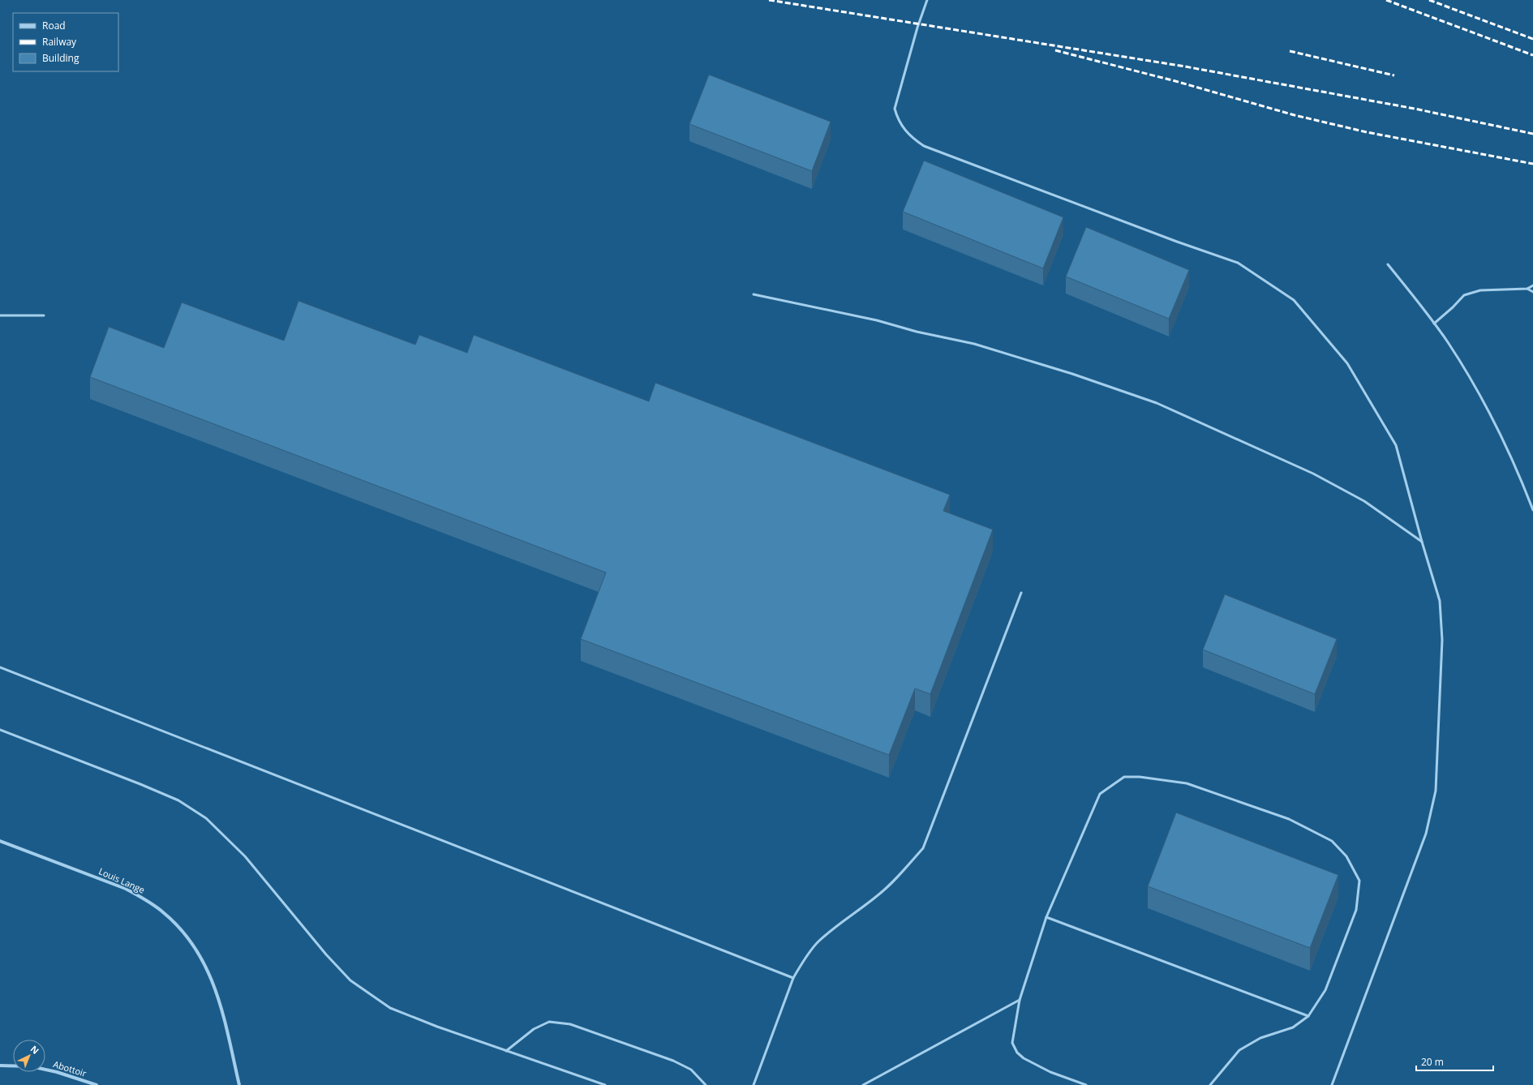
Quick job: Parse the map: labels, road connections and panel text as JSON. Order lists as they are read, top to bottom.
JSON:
{
  "streets": {
    "street": ["Louis Lange", "Abottoir"]
  },
  "legend": ["Road", "Railway", "Building"],
  "scale_bar": "20 m",
  "north": "top right"
}
